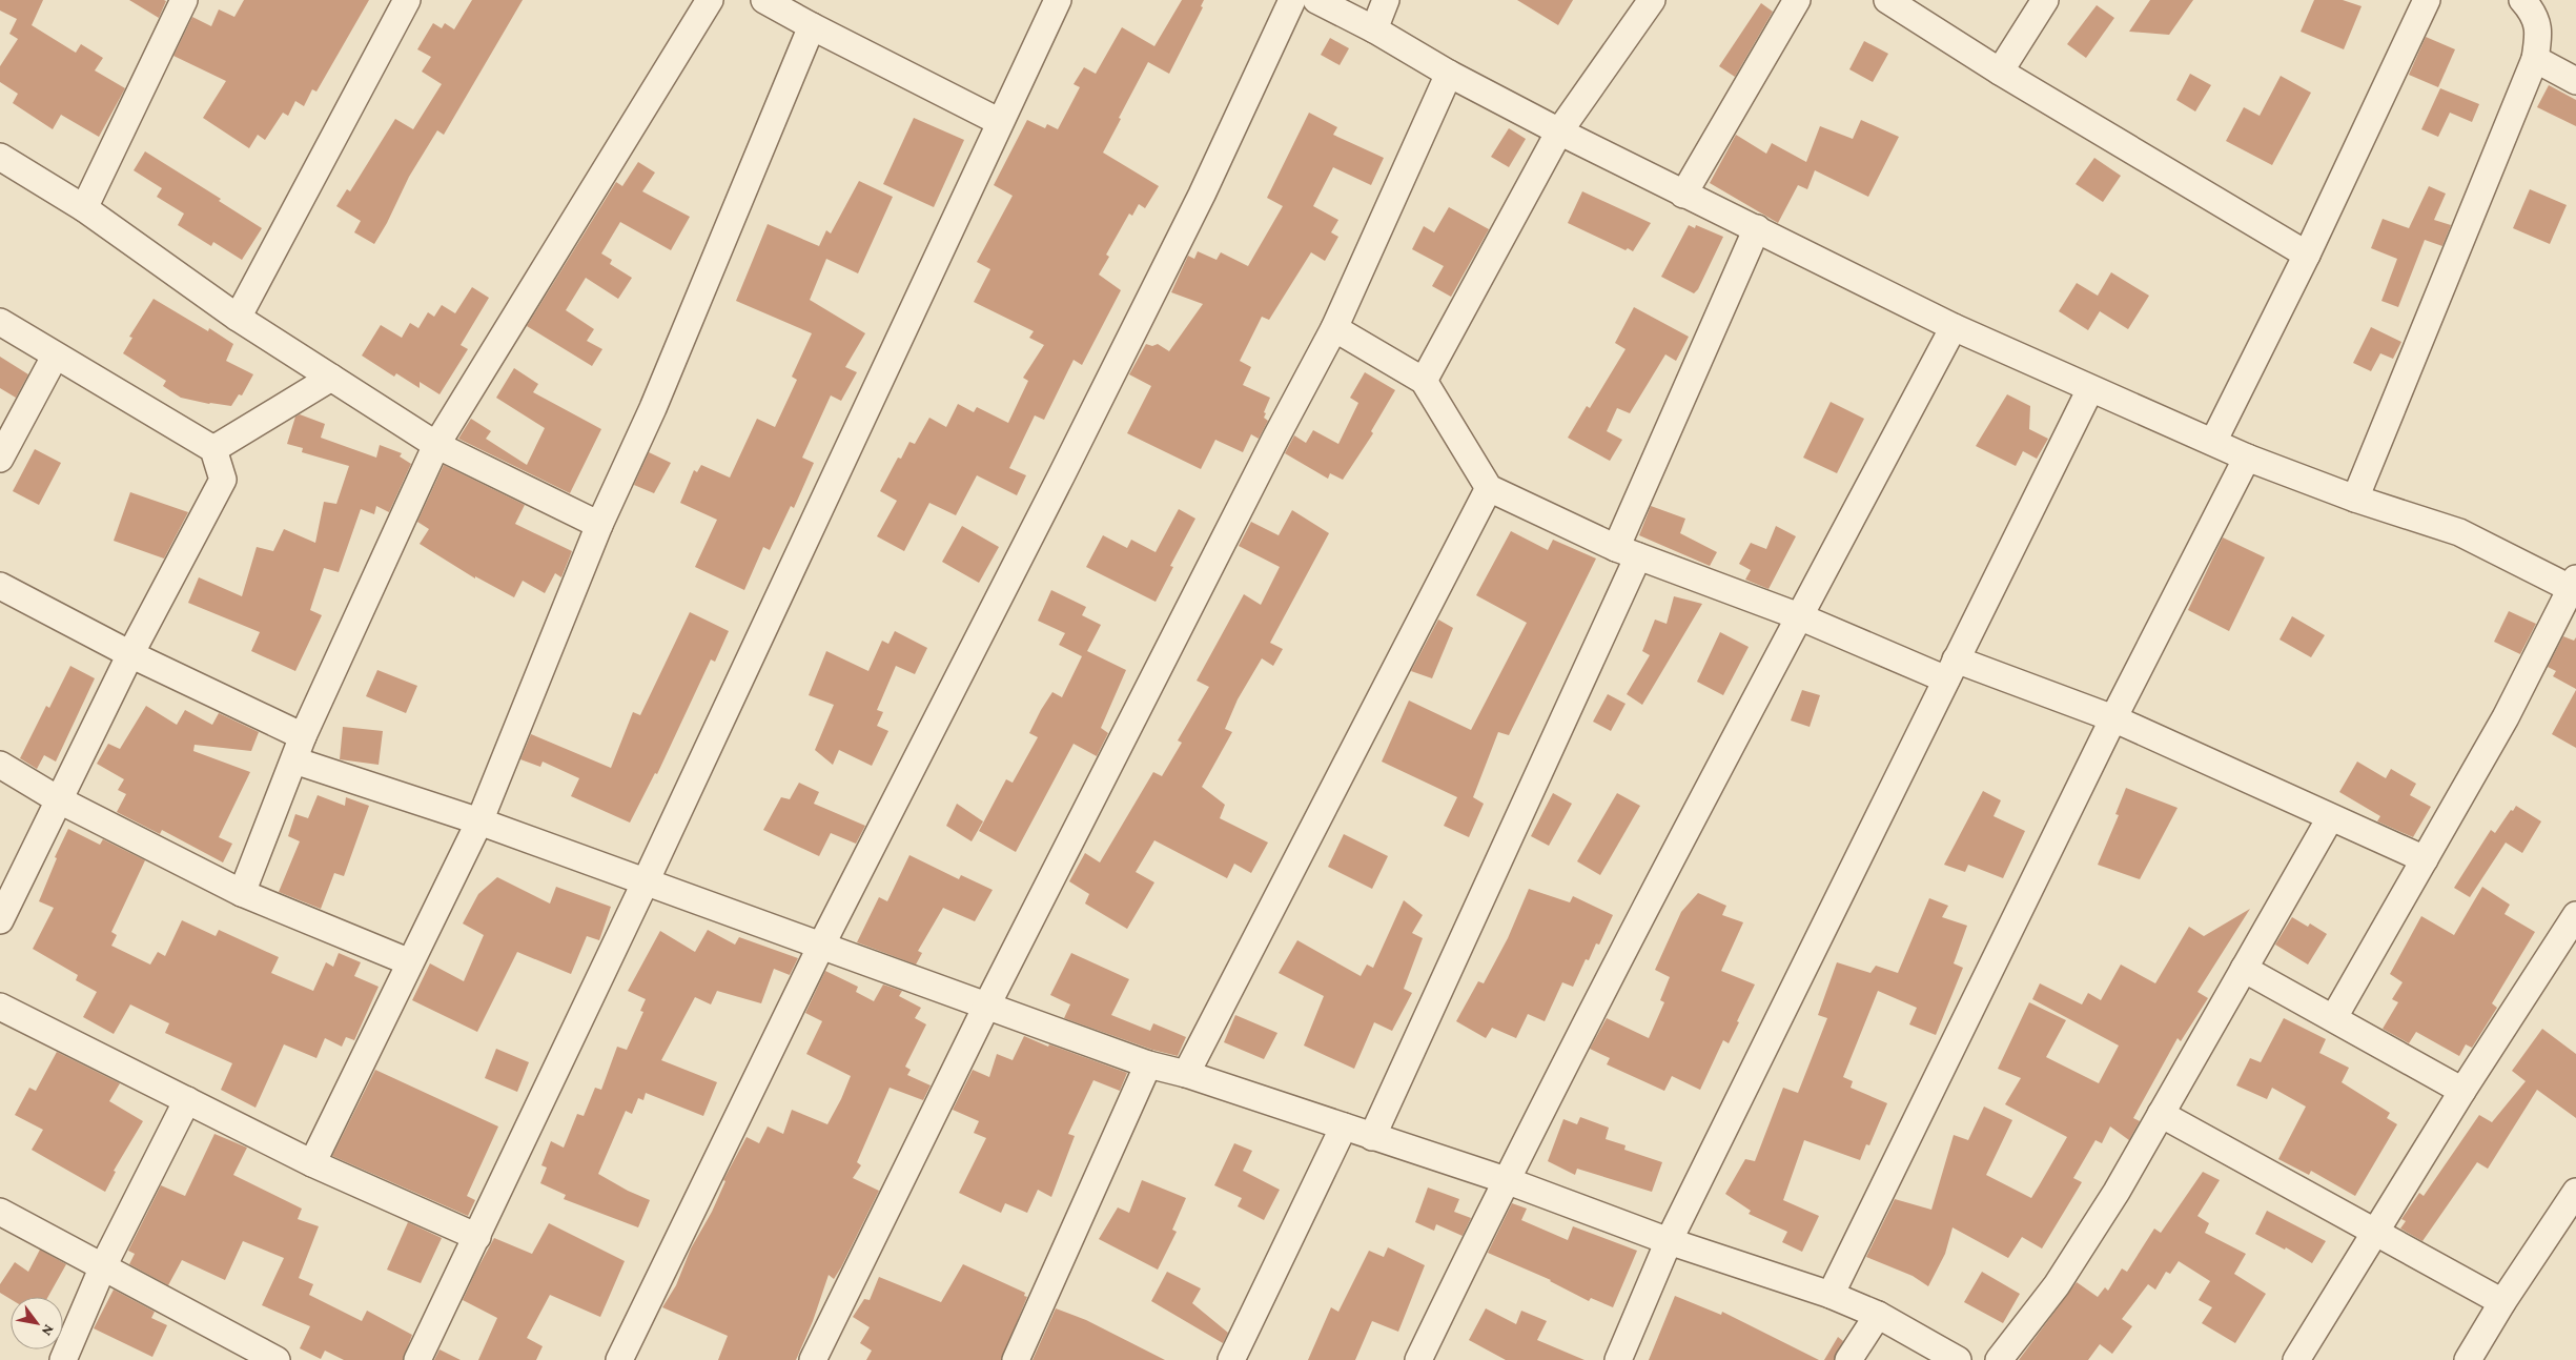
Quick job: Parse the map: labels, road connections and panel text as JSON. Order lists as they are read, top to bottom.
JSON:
{
  "north": "bottom right"
}
